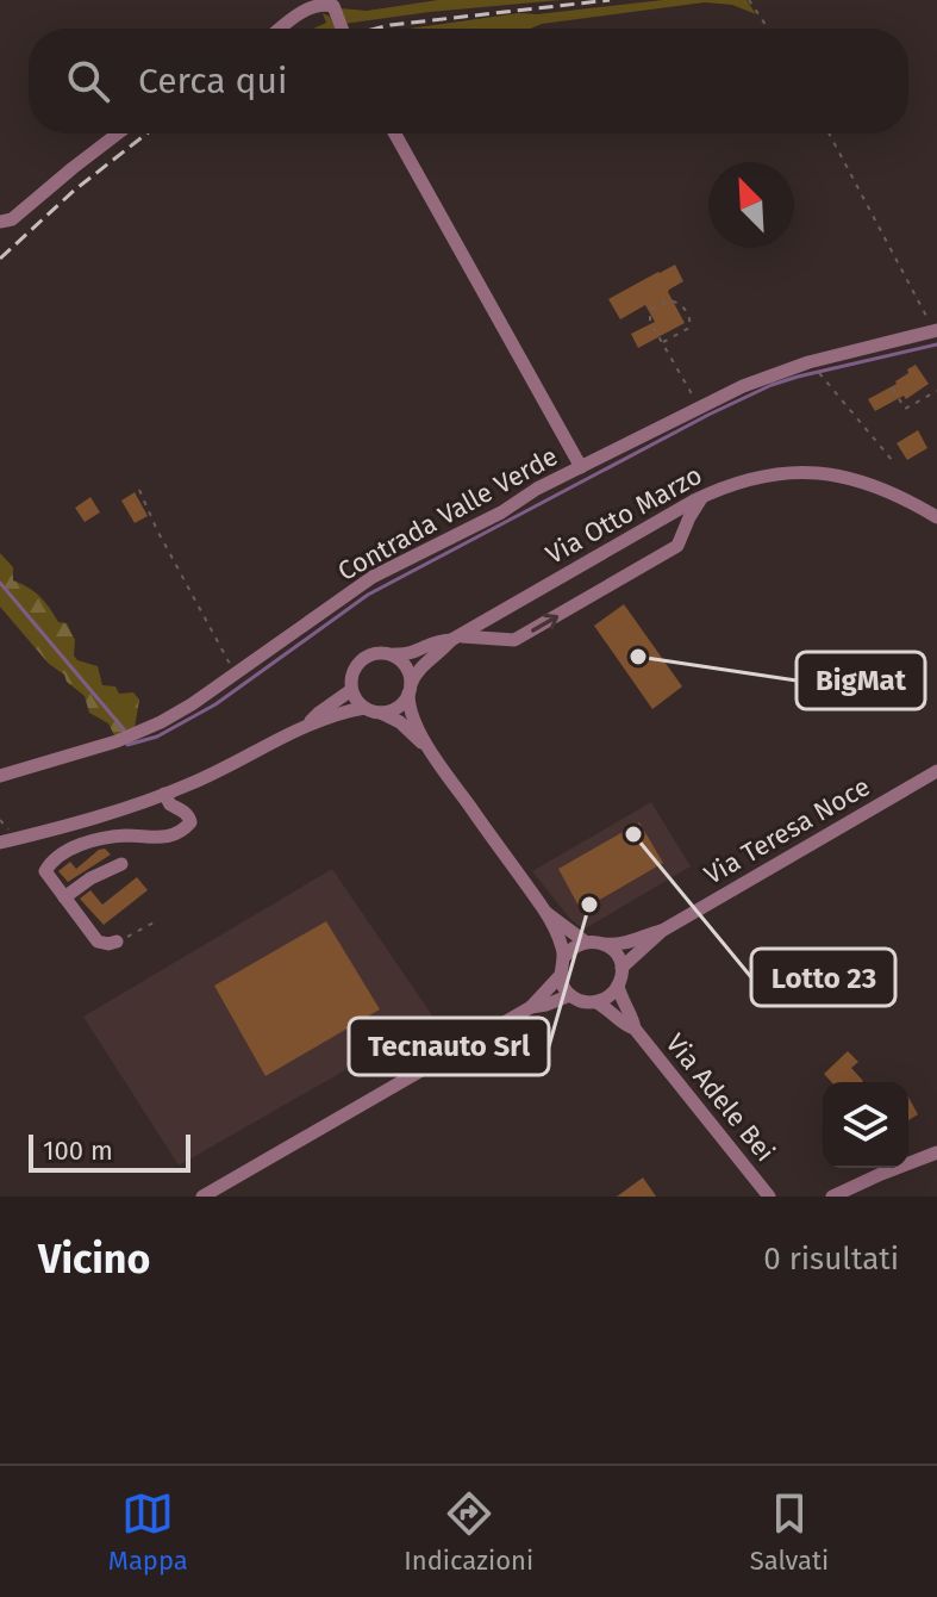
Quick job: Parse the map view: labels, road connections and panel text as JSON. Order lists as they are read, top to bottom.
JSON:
{
  "streets": {
    "street": [
      "Contrada Valle Verde",
      "Via Otto Marzo",
      "Via Teresa Noce",
      "Via Adele Bei"
    ]
  },
  "crossings": [
    ["Via Teresa Noce", "Via Adele Bei"]
  ],
  "places": ["BigMat", "Lotto 23", "Tecnauto Srl"],
  "scale_bar": "100 m",
  "north": "top left",
  "page": {
    "search": "Cerca qui",
    "scale": "100 m",
    "heading": ["Vicino", "0 risultati"],
    "nav": ["Mappa", "Indicazioni", "Salvati"]
  }
}
